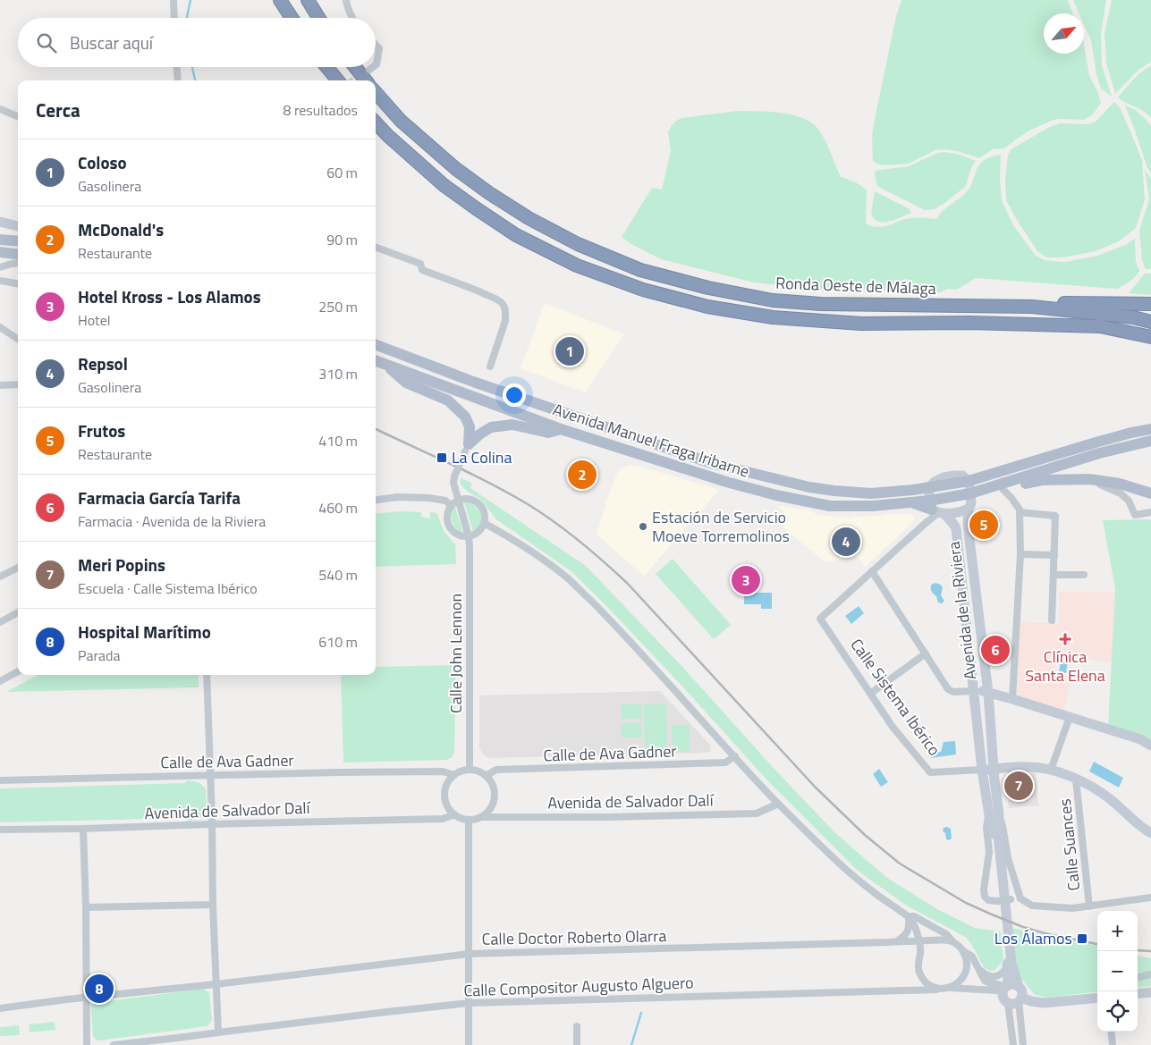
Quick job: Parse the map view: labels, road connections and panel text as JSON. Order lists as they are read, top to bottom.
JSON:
{
  "streets": {
    "highway": ["Ronda Oeste de Málaga"],
    "main road": ["Avenida Manuel Fraga Iribarne"],
    "street": [
      "Avenida de la Riviera",
      "Calle John Lennon",
      "Calle Sistema Ibérico",
      "Calle de Ava Gadner",
      "Avenida de Salvador Dalí",
      "Calle Suances",
      "Calle Doctor Roberto Olarra",
      "Calle Compositor Augusto Alguero"
    ]
  },
  "crossings": [
    ["Avenida Manuel Fraga Iribarne", "Avenida de la Riviera"],
    ["Avenida de la Riviera", "Calle Sistema Ibérico"],
    ["Avenida de la Riviera", "Calle Compositor Augusto Alguero"],
    ["Calle John Lennon", "Calle de Ava Gadner"],
    ["Calle John Lennon", "Avenida de Salvador Dalí"],
    ["Calle de Ava Gadner", "Avenida de Salvador Dalí"],
    ["Calle Doctor Roberto Olarra", "Calle Compositor Augusto Alguero"]
  ],
  "places": {
    "transit": ["La Colina", "Los Álamos"],
    "other": ["Estación de Servicio Moeve Torremolinos"],
    "health": ["Clínica Santa Elena"]
  },
  "north": "top right",
  "page": {
    "search": "Buscar aquí",
    "heading": ["Cerca", "8 resultados"],
    "list": [
      {
        "mark": "1",
        "name": "Coloso",
        "note": "Gasolinera",
        "value": "60 m"
      },
      {
        "mark": "2",
        "name": "McDonald's",
        "note": "Restaurante",
        "value": "90 m"
      },
      {
        "mark": "3",
        "name": "Hotel Kross - Los Alamos",
        "note": "Hotel",
        "value": "250 m"
      },
      {
        "mark": "4",
        "name": "Repsol",
        "note": "Gasolinera",
        "value": "310 m"
      },
      {
        "mark": "5",
        "name": "Frutos",
        "note": "Restaurante",
        "value": "410 m"
      },
      {
        "mark": "6",
        "name": "Farmacia García Tarifa",
        "note": "Farmacia · Avenida de la Riviera",
        "value": "460 m"
      },
      {
        "mark": "7",
        "name": "Meri Popins",
        "note": "Escuela · Calle Sistema Ibérico",
        "value": "540 m"
      },
      {
        "mark": "8",
        "name": "Hospital Marítimo",
        "note": "Parada",
        "value": "610 m"
      }
    ],
    "pins": [
      "1",
      "2",
      "5",
      "4",
      "3",
      "6",
      "7",
      "8"
    ],
    "map_buttons": ["+", "−"]
  }
}
